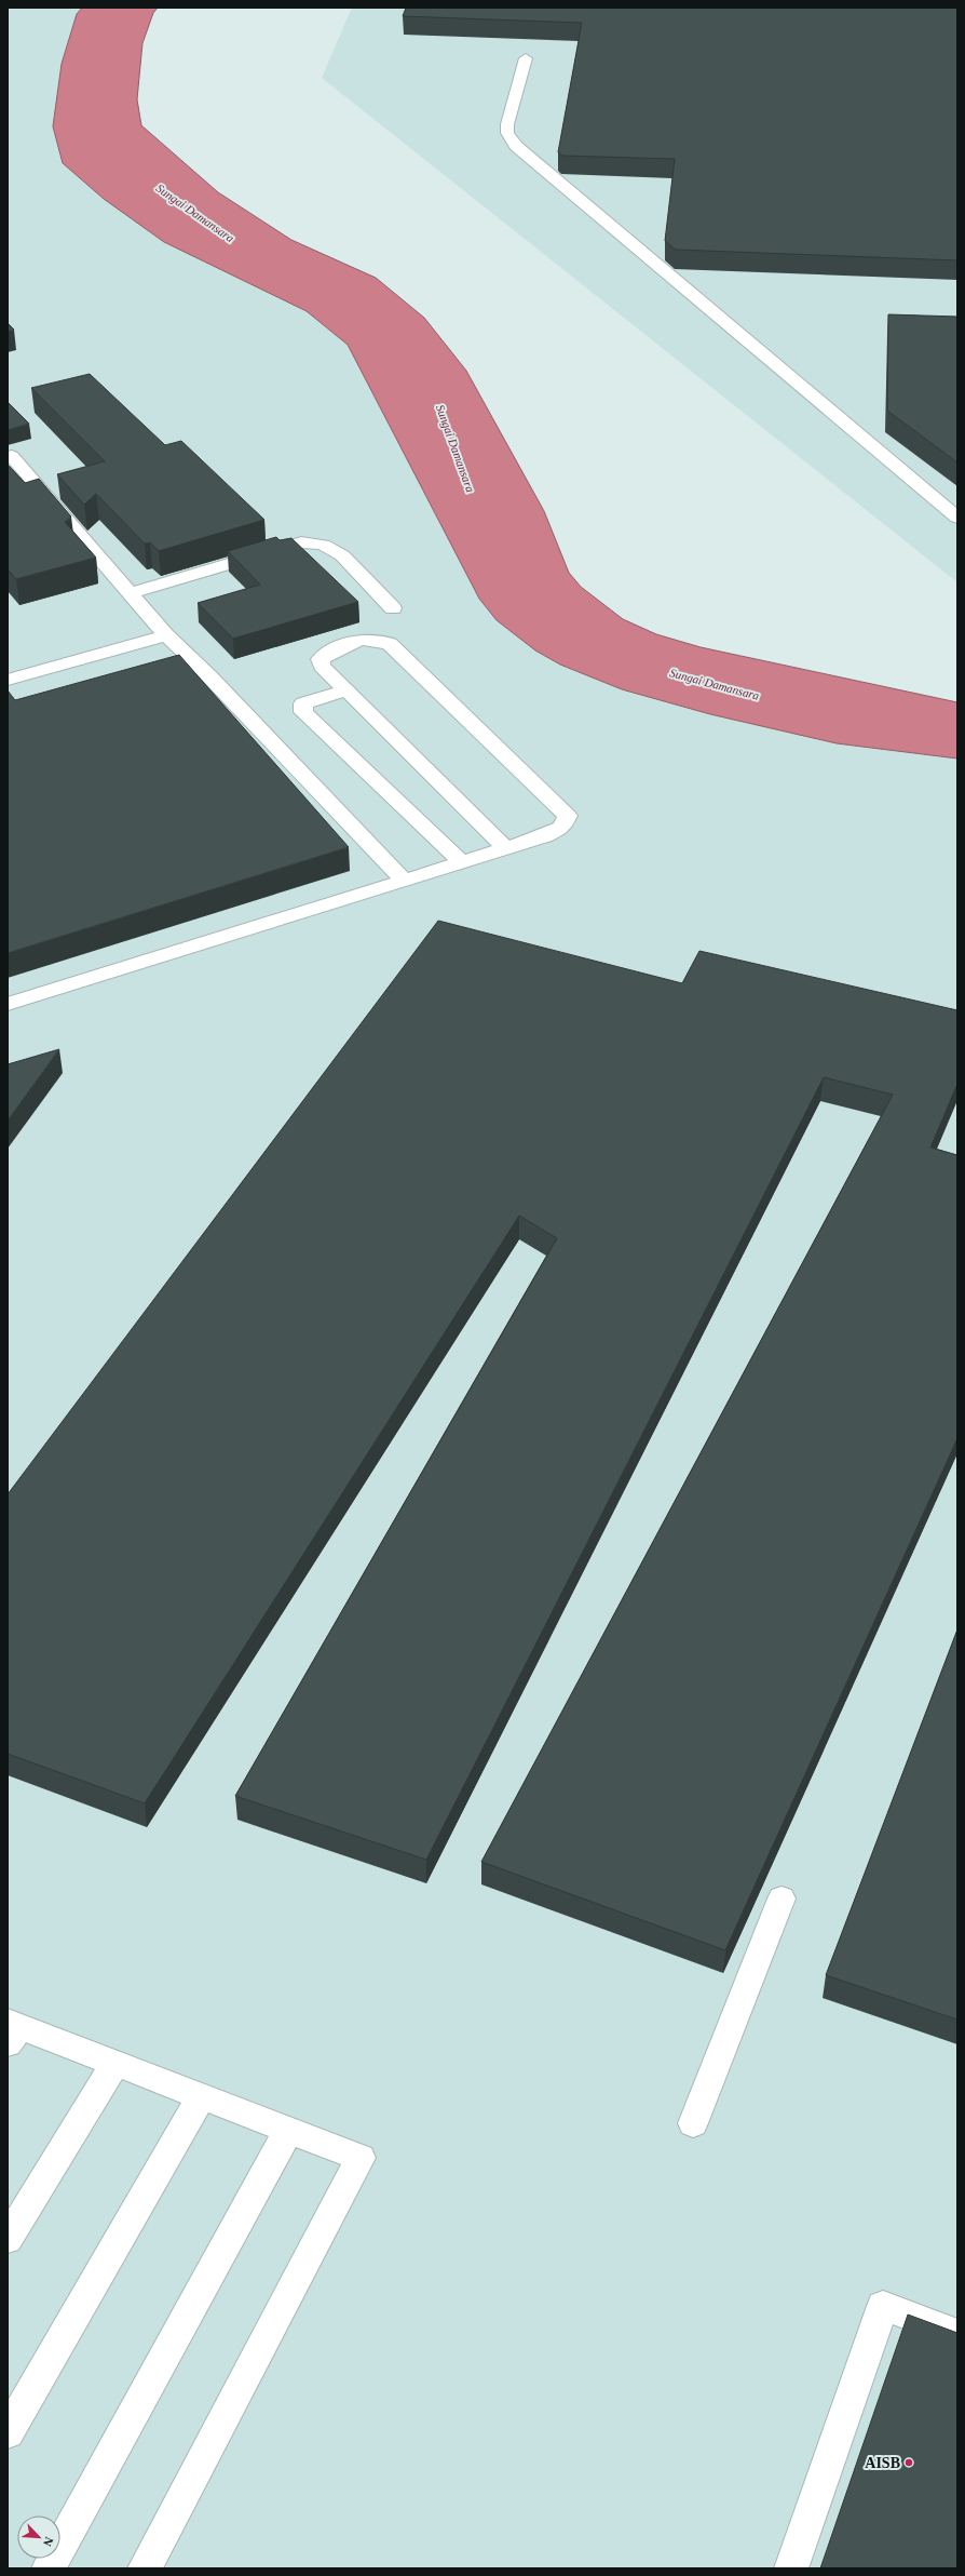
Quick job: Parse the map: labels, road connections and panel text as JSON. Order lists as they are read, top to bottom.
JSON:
{
  "water": ["Sungai Damansara"],
  "places": ["AISB"],
  "north": "bottom right"
}
